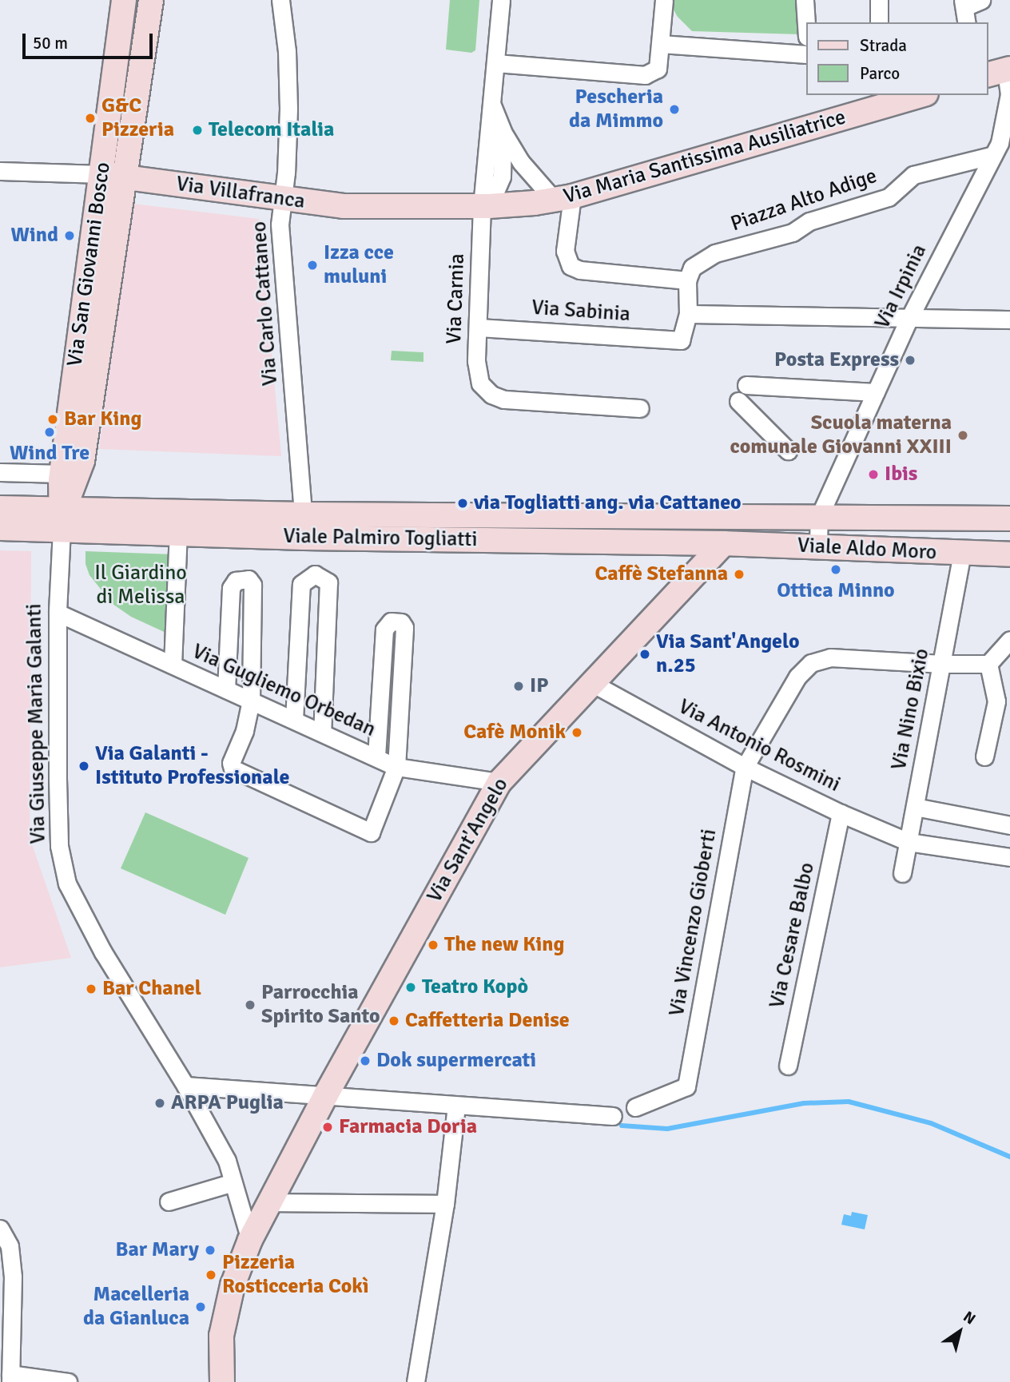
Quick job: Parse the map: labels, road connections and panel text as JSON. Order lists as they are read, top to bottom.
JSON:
{
  "streets": {
    "street": [
      "Via Maria Santissima Ausiliatrice",
      "Via Villafranca",
      "Piazza Alto Adige",
      "Via San Giovanni Bosco",
      "Via Irpinia",
      "Via Carnia",
      "Via Carlo Cattaneo",
      "Via Sabinia",
      "Viale Palmiro Togliatti",
      "Viale Aldo Moro",
      "Via Gugliemo Orbedan",
      "Via Nino Bixio",
      "Via Giuseppe Maria Galanti",
      "Via Antonio Rosmini",
      "Via Sant'Angelo",
      "Via Vincenzo Gioberti",
      "Via Cesare Balbo"
    ]
  },
  "crossings": [
    ["Via Maria Santissima Ausiliatrice", "Via Villafranca"],
    ["Via Maria Santissima Ausiliatrice", "Via Carnia"],
    ["Via Villafranca", "Via San Giovanni Bosco"],
    ["Via Villafranca", "Via Carnia"],
    ["Via Villafranca", "Via Carlo Cattaneo"],
    ["Piazza Alto Adige", "Via Irpinia"],
    ["Via San Giovanni Bosco", "Viale Palmiro Togliatti"],
    ["Via San Giovanni Bosco", "Via Giuseppe Maria Galanti"],
    ["Via Irpinia", "Viale Palmiro Togliatti"],
    ["Via Irpinia", "Viale Aldo Moro"],
    ["Via Carnia", "Via Sabinia"],
    ["Via Carlo Cattaneo", "Viale Palmiro Togliatti"],
    ["Viale Palmiro Togliatti", "Viale Aldo Moro"],
    ["Viale Palmiro Togliatti", "Via Giuseppe Maria Galanti"],
    ["Viale Palmiro Togliatti", "Via Sant'Angelo"],
    ["Viale Aldo Moro", "Via Nino Bixio"],
    ["Viale Aldo Moro", "Via Sant'Angelo"],
    ["Via Gugliemo Orbedan", "Via Giuseppe Maria Galanti"],
    ["Via Gugliemo Orbedan", "Via Sant'Angelo"],
    ["Via Nino Bixio", "Via Antonio Rosmini"],
    ["Via Nino Bixio", "Via Vincenzo Gioberti"],
    ["Via Giuseppe Maria Galanti", "Via Sant'Angelo"],
    ["Via Antonio Rosmini", "Via Sant'Angelo"],
    ["Via Antonio Rosmini", "Via Vincenzo Gioberti"],
    ["Via Antonio Rosmini", "Via Cesare Balbo"]
  ],
  "parks": ["Il Giardino di Melissa"],
  "places": [
    "Pescheria da Mimmo",
    "G&C Pizzeria",
    "Telecom Italia",
    "Wind",
    "Izza cce muluni",
    "Posta Express",
    "Bar King",
    "Wind Tre",
    "Scuola materna comunale Giovanni XXIII",
    "Ibis",
    "via Togliatti ang. via Cattaneo",
    "Ottica Minno",
    "Caffè Stefanna",
    "Via Sant'Angelo n.25",
    "IP",
    "Cafè Monik",
    "Via Galanti - Istituto Professionale",
    "The new King",
    "Teatro Kopò",
    "Bar Chanel",
    "Parrocchia Spirito Santo",
    "Caffetteria Denise",
    "Dok supermercati",
    "ARPA Puglia",
    "Farmacia Doria",
    "Bar Mary",
    "Pizzeria Rosticceria Cokì",
    "Macelleria da Gianluca"
  ],
  "legend": ["Strada", "Parco"],
  "scale_bar": "50 m",
  "north": "top right"
}
